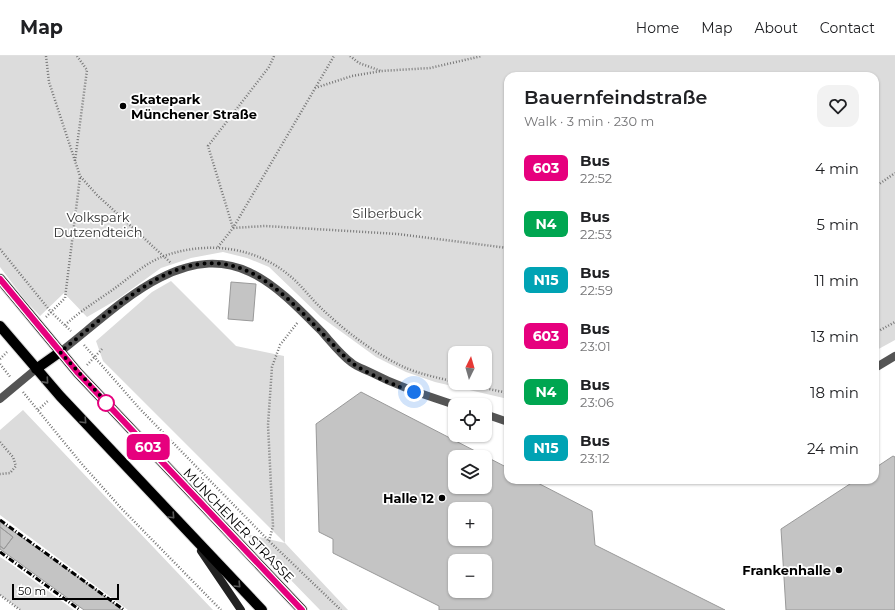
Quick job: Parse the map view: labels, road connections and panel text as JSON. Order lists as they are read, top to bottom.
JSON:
{
  "streets": {
    "main road": ["MÜNCHENER STRASSE"]
  },
  "parks": ["Silberbuck", "Volkspark Dutzendteich"],
  "places": ["Skatepark Münchener Straße", "Halle 12", "Frankenhalle"],
  "lines": ["bus line 603"],
  "scale_bar": "50 m",
  "north": "top",
  "page": {
    "header": "Map",
    "nav": [
      "Home",
      "Map",
      "About",
      "Contact"
    ],
    "on_map": "603",
    "heading": ["Bauernfeindstraße", "Walk · 3 min · 230 m"],
    "list": [
      {
        "mark": "603",
        "name": "Bus",
        "note": "22:52",
        "value": "4 min"
      },
      {
        "mark": "N4",
        "name": "Bus",
        "note": "22:53",
        "value": "5 min"
      },
      {
        "mark": "N15",
        "name": "Bus",
        "note": "22:59",
        "value": "11 min"
      },
      {
        "mark": "603",
        "name": "Bus",
        "note": "23:01",
        "value": "13 min"
      },
      {
        "mark": "N4",
        "name": "Bus",
        "note": "23:06",
        "value": "18 min"
      },
      {
        "mark": "N15",
        "name": "Bus",
        "note": "23:12",
        "value": "24 min"
      }
    ],
    "map_buttons": ["+", "−"],
    "scale": "50 m"
  }
}
